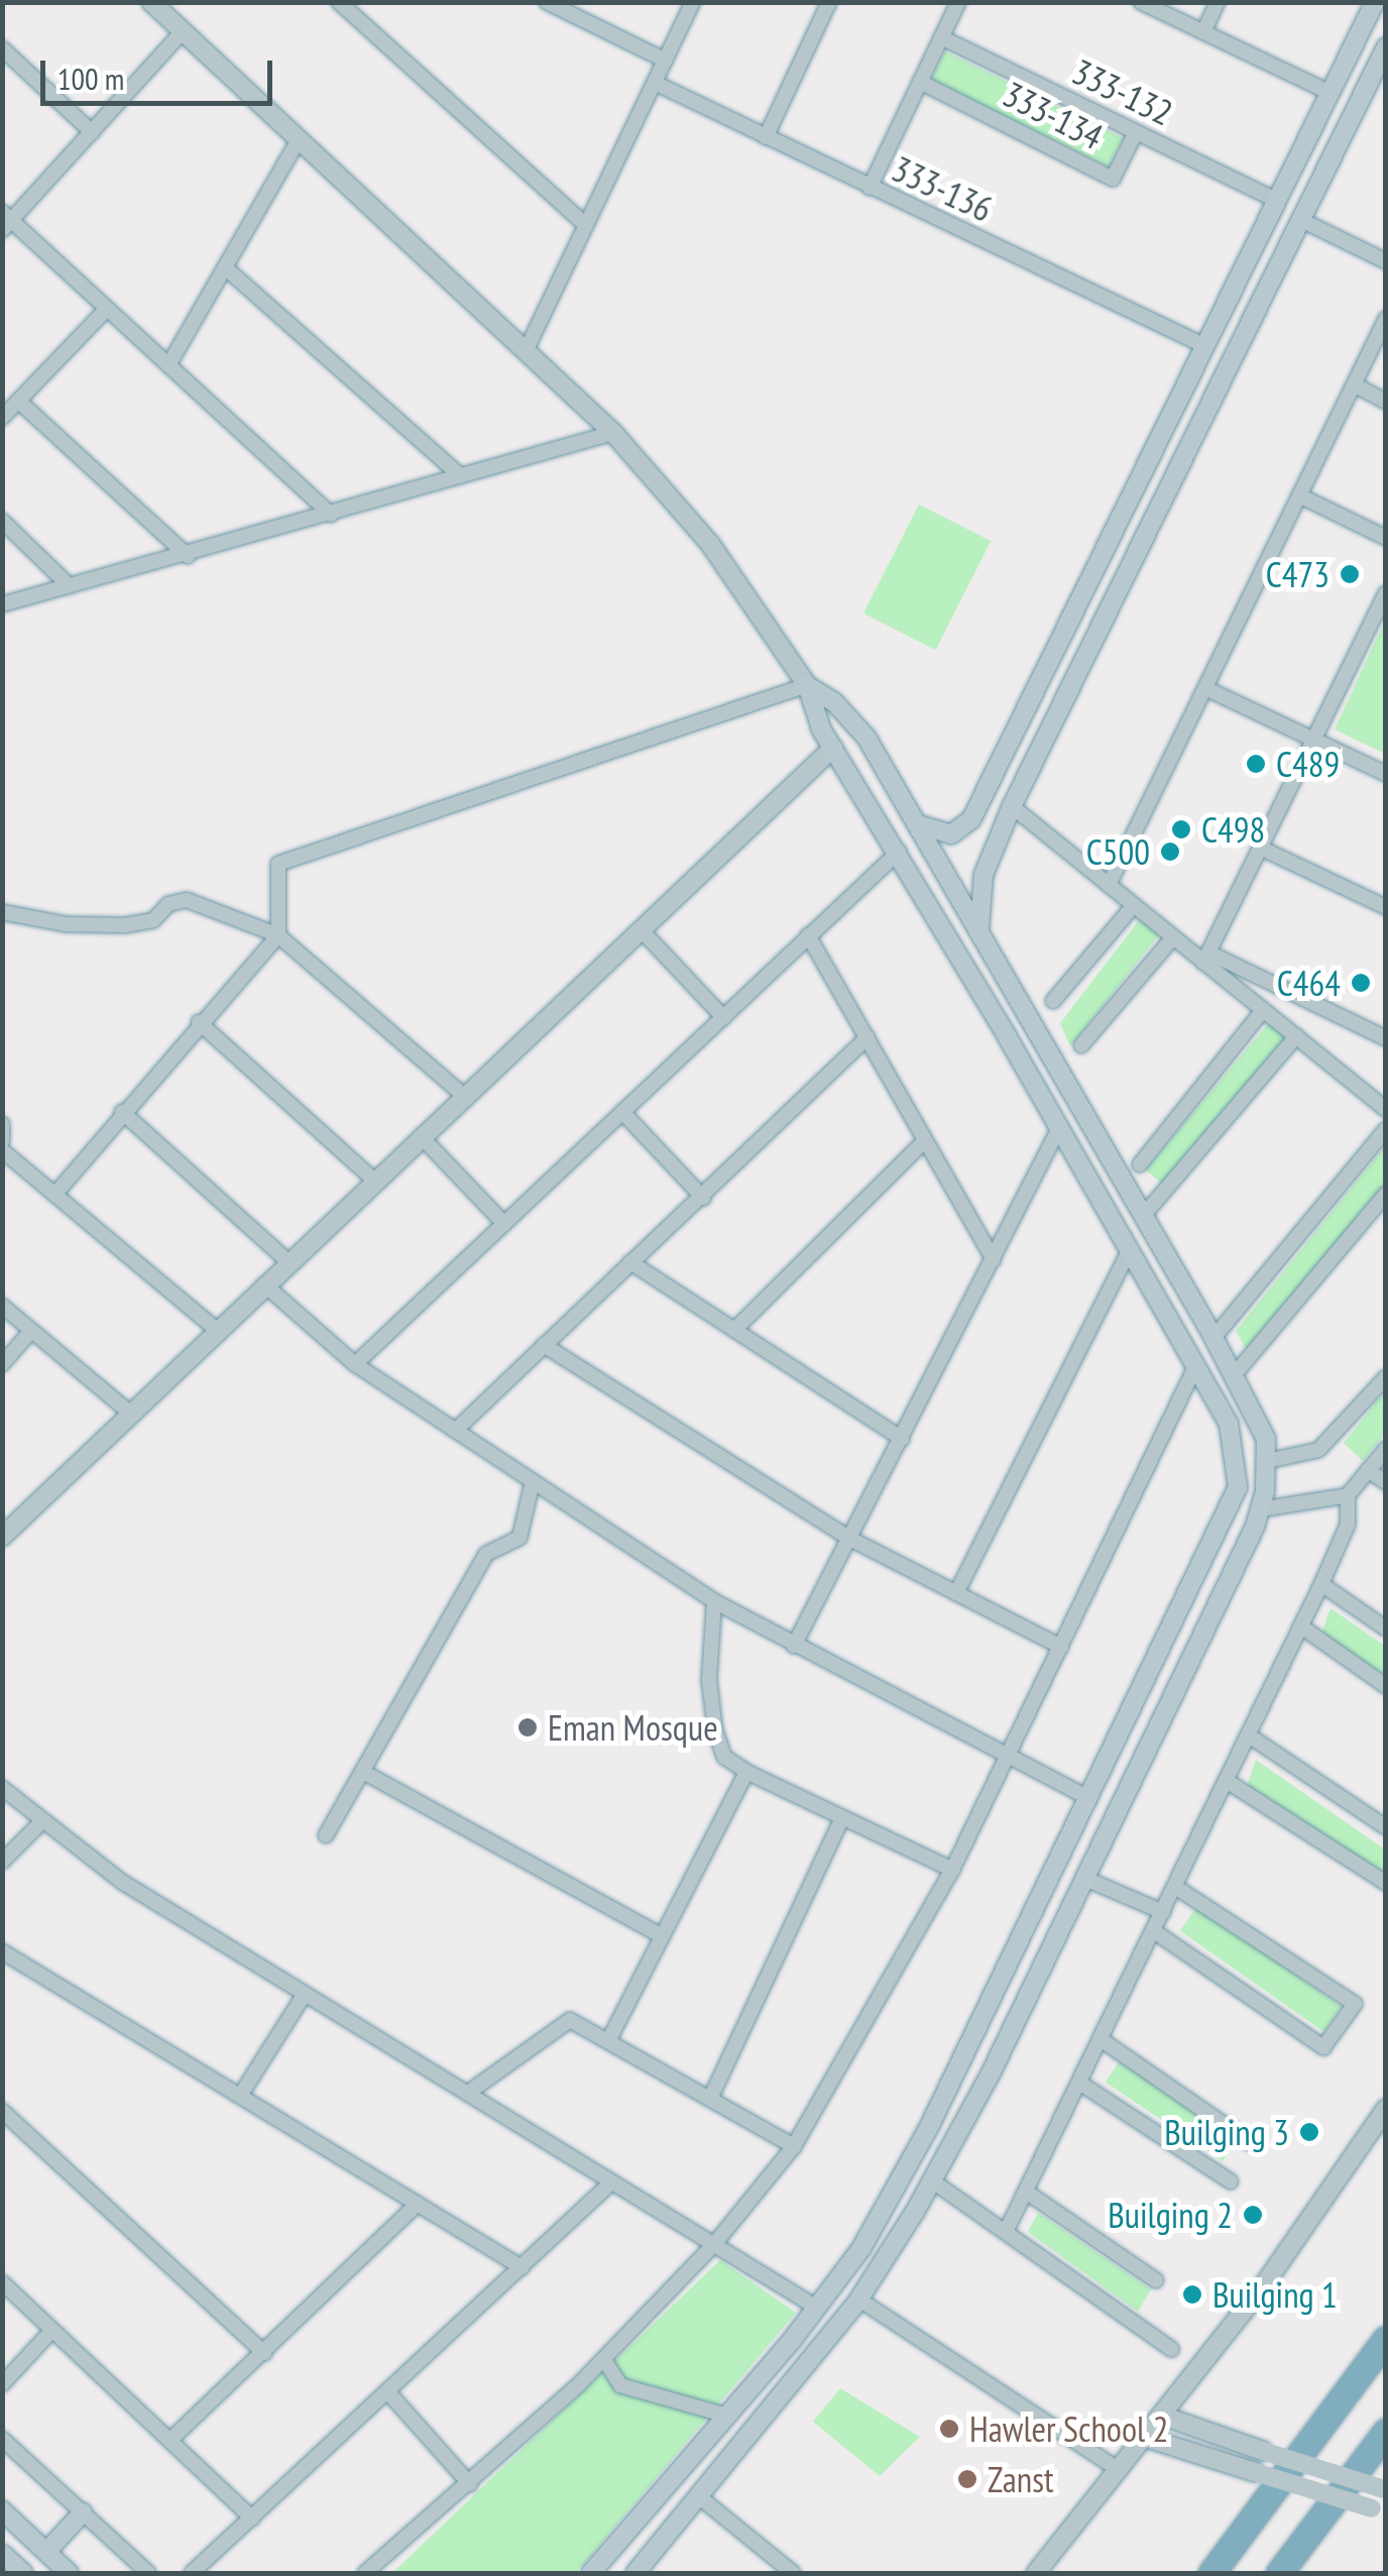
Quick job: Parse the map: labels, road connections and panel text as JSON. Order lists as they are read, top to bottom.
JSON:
{
  "streets": {
    "street": ["333-132", "333-134", "333-136"]
  },
  "crossings": [
    ["333-132", "333-134"]
  ],
  "places": [
    "C473",
    "C489",
    "C498",
    "C500",
    "C464",
    "Eman Mosque",
    "Builging 3",
    "Builging 2",
    "Builging 1",
    "Hawler School 2",
    "Zanst"
  ],
  "scale_bar": "100 m"
}
